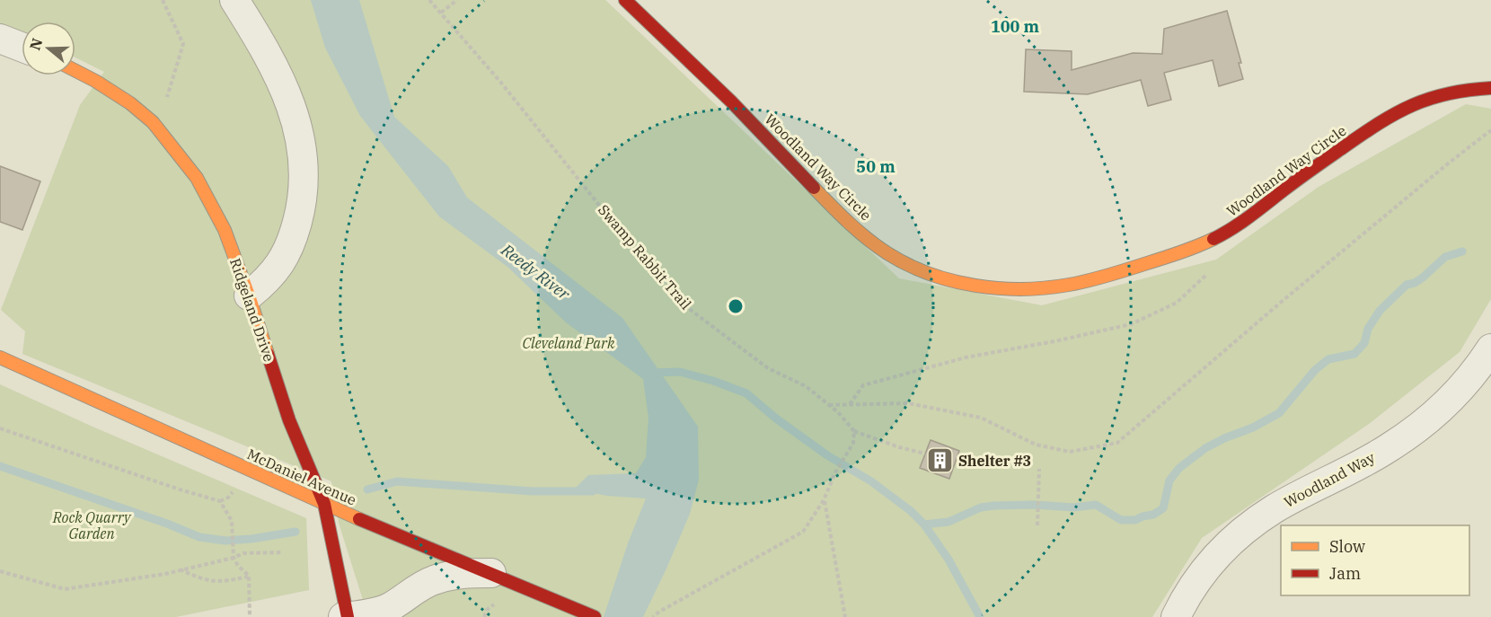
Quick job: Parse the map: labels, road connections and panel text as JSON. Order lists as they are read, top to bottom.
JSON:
{
  "streets": {
    "street": [
      "Woodland Way Circle",
      "Ridgeland Drive",
      "McDaniel Avenue",
      "Woodland Way"
    ],
    "path": ["Swamp Rabbit Trail"]
  },
  "crossings": [
    ["Ridgeland Drive", "McDaniel Avenue"]
  ],
  "water": ["Reedy River"],
  "parks": ["Cleveland Park", "Rock Quarry Garden"],
  "places": {
    "building": ["Shelter #3"]
  },
  "legend": ["Slow", "Jam"],
  "north": "left",
  "rings": ["100 m", "50 m"]
}
